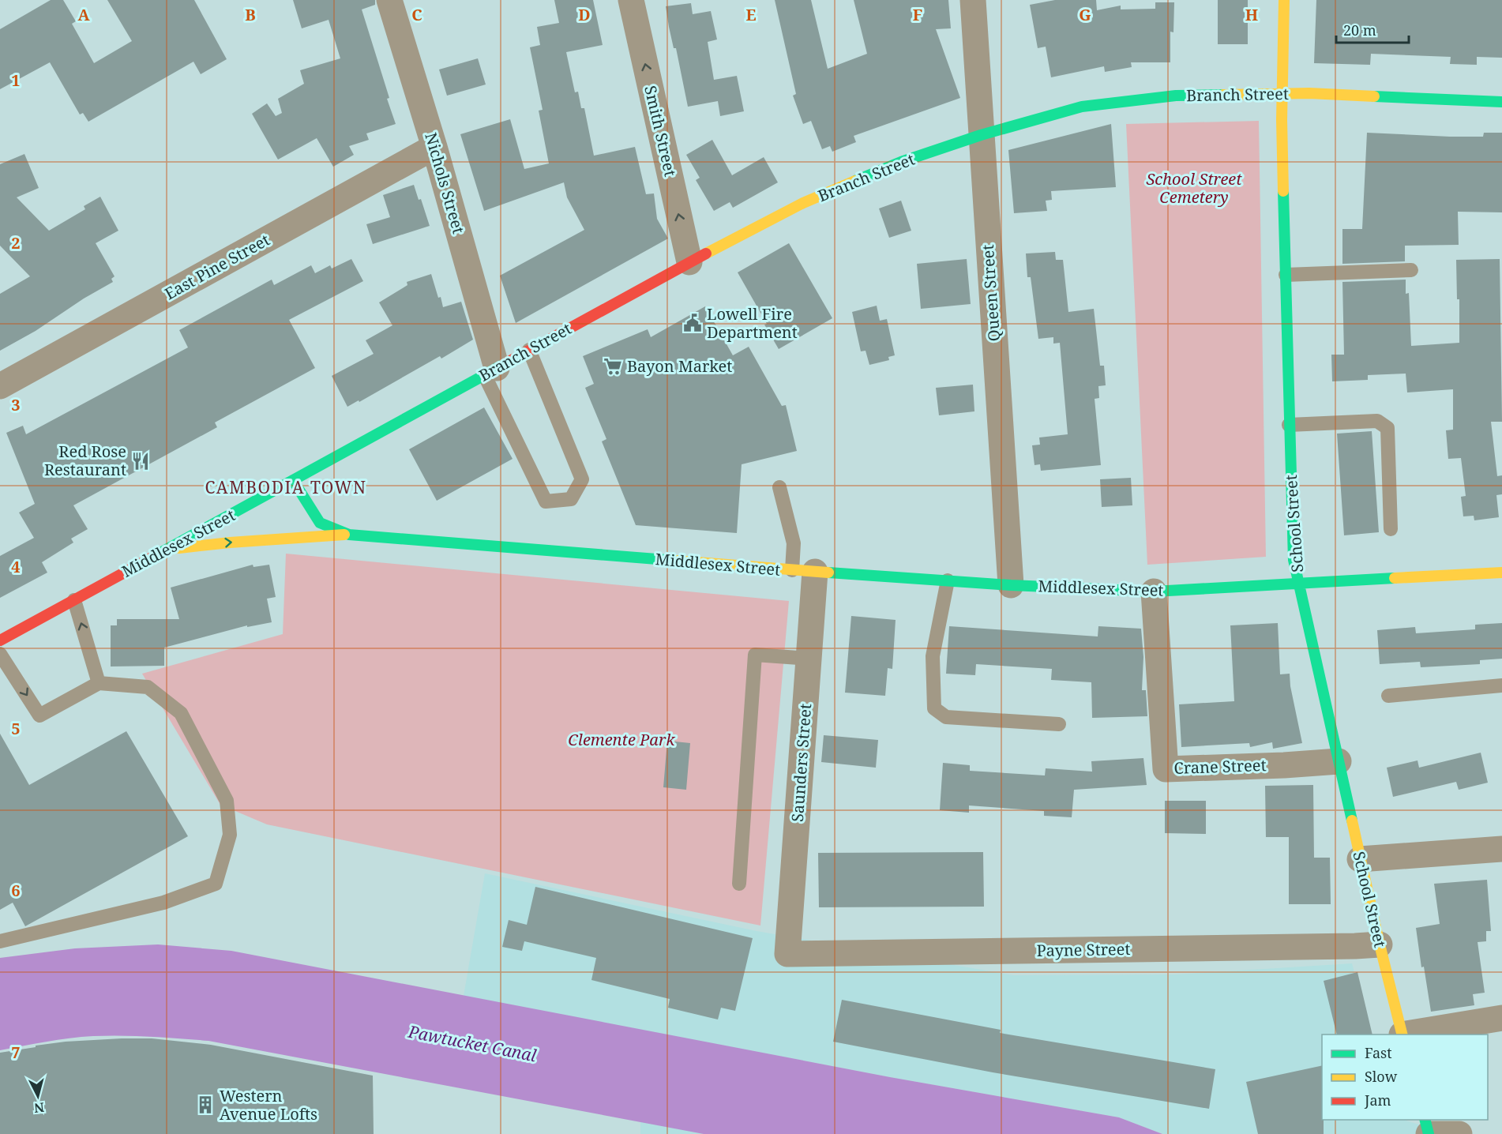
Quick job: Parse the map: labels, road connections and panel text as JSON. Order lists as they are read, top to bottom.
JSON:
{
  "streets": {
    "main road": ["Branch Street", "School Street", "Middlesex Street"],
    "street": [
      "Smith Street",
      "Nichols Street",
      "East Pine Street",
      "Queen Street",
      "Saunders Street",
      "Crane Street",
      "Payne Street"
    ]
  },
  "crossings": [
    ["Branch Street", "Smith Street"],
    ["Branch Street", "Nichols Street"],
    ["Branch Street", "Queen Street"],
    ["Branch Street", "School Street"],
    ["Branch Street", "Middlesex Street"],
    ["Nichols Street", "East Pine Street"],
    ["Queen Street", "Middlesex Street"],
    ["School Street", "Middlesex Street"],
    ["School Street", "Crane Street"],
    ["School Street", "Payne Street"],
    ["Middlesex Street", "Saunders Street"],
    ["Middlesex Street", "Crane Street"],
    ["Saunders Street", "Payne Street"]
  ],
  "one_way": ["Smith Street"],
  "districts": ["CAMBODIA TOWN"],
  "water": ["Pawtucket Canal"],
  "parks": ["School Street Cemetery", "Clemente Park"],
  "places": {
    "public building": ["Lowell Fire Department"],
    "supermarket": ["Bayon Market"],
    "restaurant": ["Red Rose Restaurant"],
    "building": ["Western Avenue Lofts"]
  },
  "legend": ["Fast", "Slow", "Jam"],
  "scale_bar": "20 m",
  "north": "bottom",
  "grid": {
    "columns": [
      "A",
      "B",
      "C",
      "D",
      "E",
      "F",
      "G",
      "H"
    ],
    "rows": [
      "1",
      "2",
      "3",
      "4",
      "5",
      "6",
      "7"
    ]
  }
}
